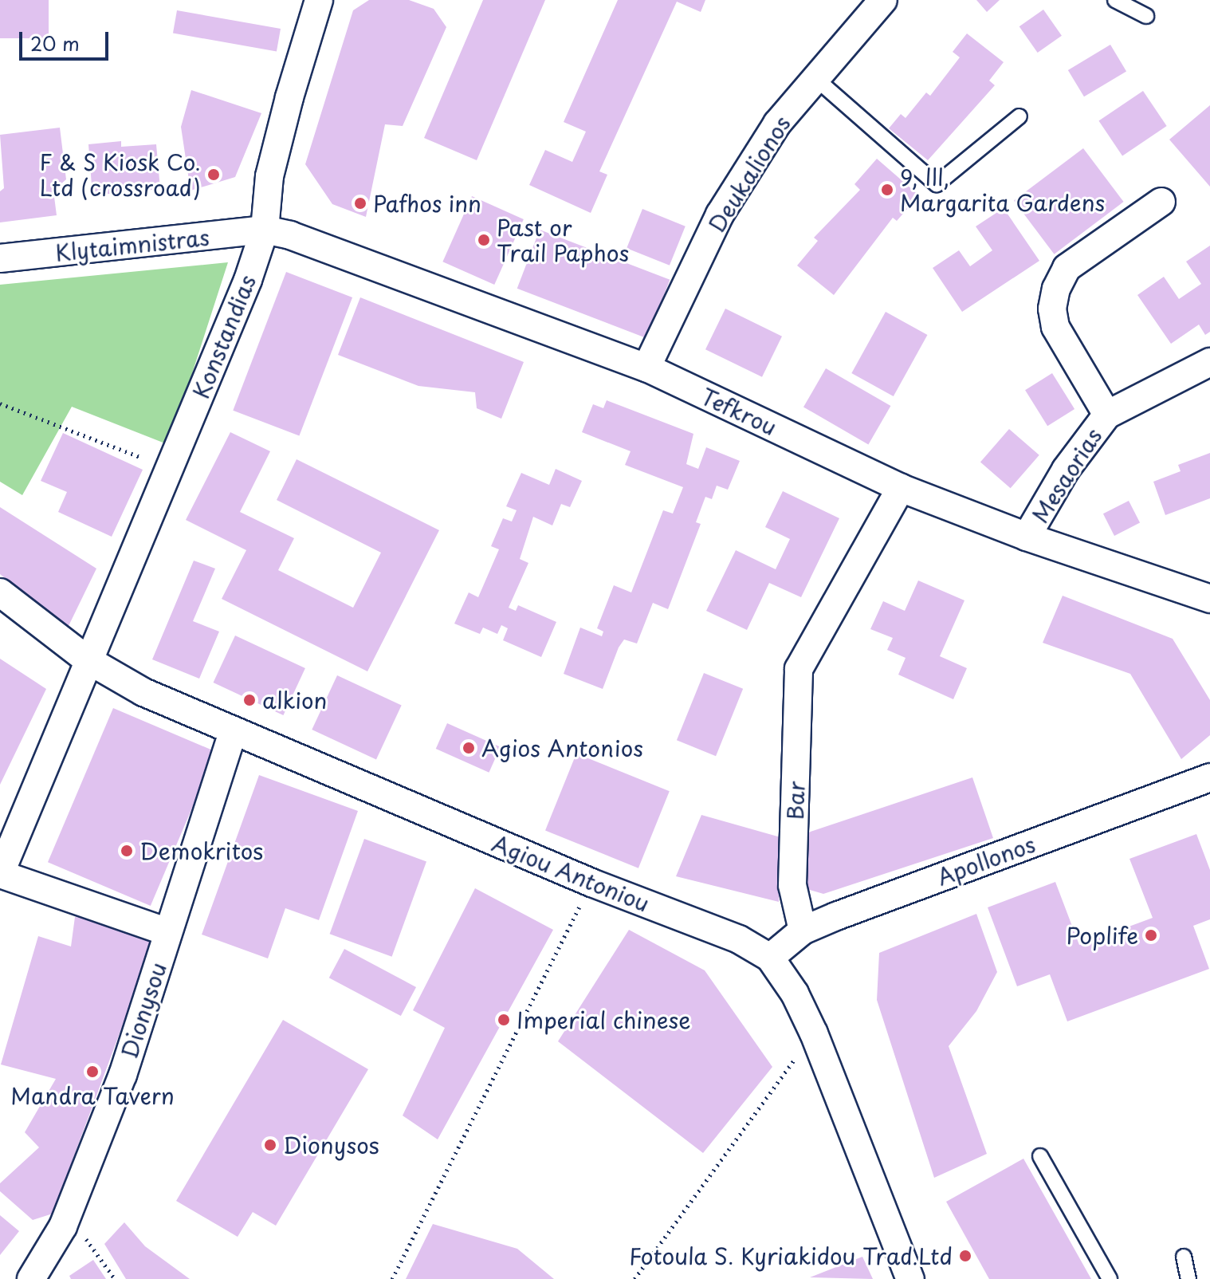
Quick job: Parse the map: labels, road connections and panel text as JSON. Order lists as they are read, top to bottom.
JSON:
{
  "streets": {
    "street": [
      "Deukalionos",
      "Klytaimnistras",
      "Konstandias",
      "Tefkrou",
      "Mesaorias",
      "Bar",
      "Apollonos",
      "Agiou Antoniou",
      "Dionysou"
    ]
  },
  "crossings": [
    ["Deukalionos", "Tefkrou"],
    ["Klytaimnistras", "Konstandias"],
    ["Klytaimnistras", "Tefkrou"],
    ["Konstandias", "Tefkrou"],
    ["Konstandias", "Agiou Antoniou"],
    ["Tefkrou", "Mesaorias"],
    ["Tefkrou", "Bar"],
    ["Bar", "Apollonos"],
    ["Apollonos", "Agiou Antoniou"],
    ["Agiou Antoniou", "Dionysou"]
  ],
  "places": [
    "F & S Kiosk Co. Ltd (crossroad)",
    "9, lll, Margarita Gardens",
    "Pafhos inn",
    "Past or Trail Paphos",
    "alkion",
    "Agios Antonios",
    "Demokritos",
    "Poplife",
    "Imperial chinese",
    "Mandra Tavern",
    "Dionysos",
    "Fotoula S. Kyriakidou Trad.Ltd"
  ],
  "scale_bar": "20 m"
}
